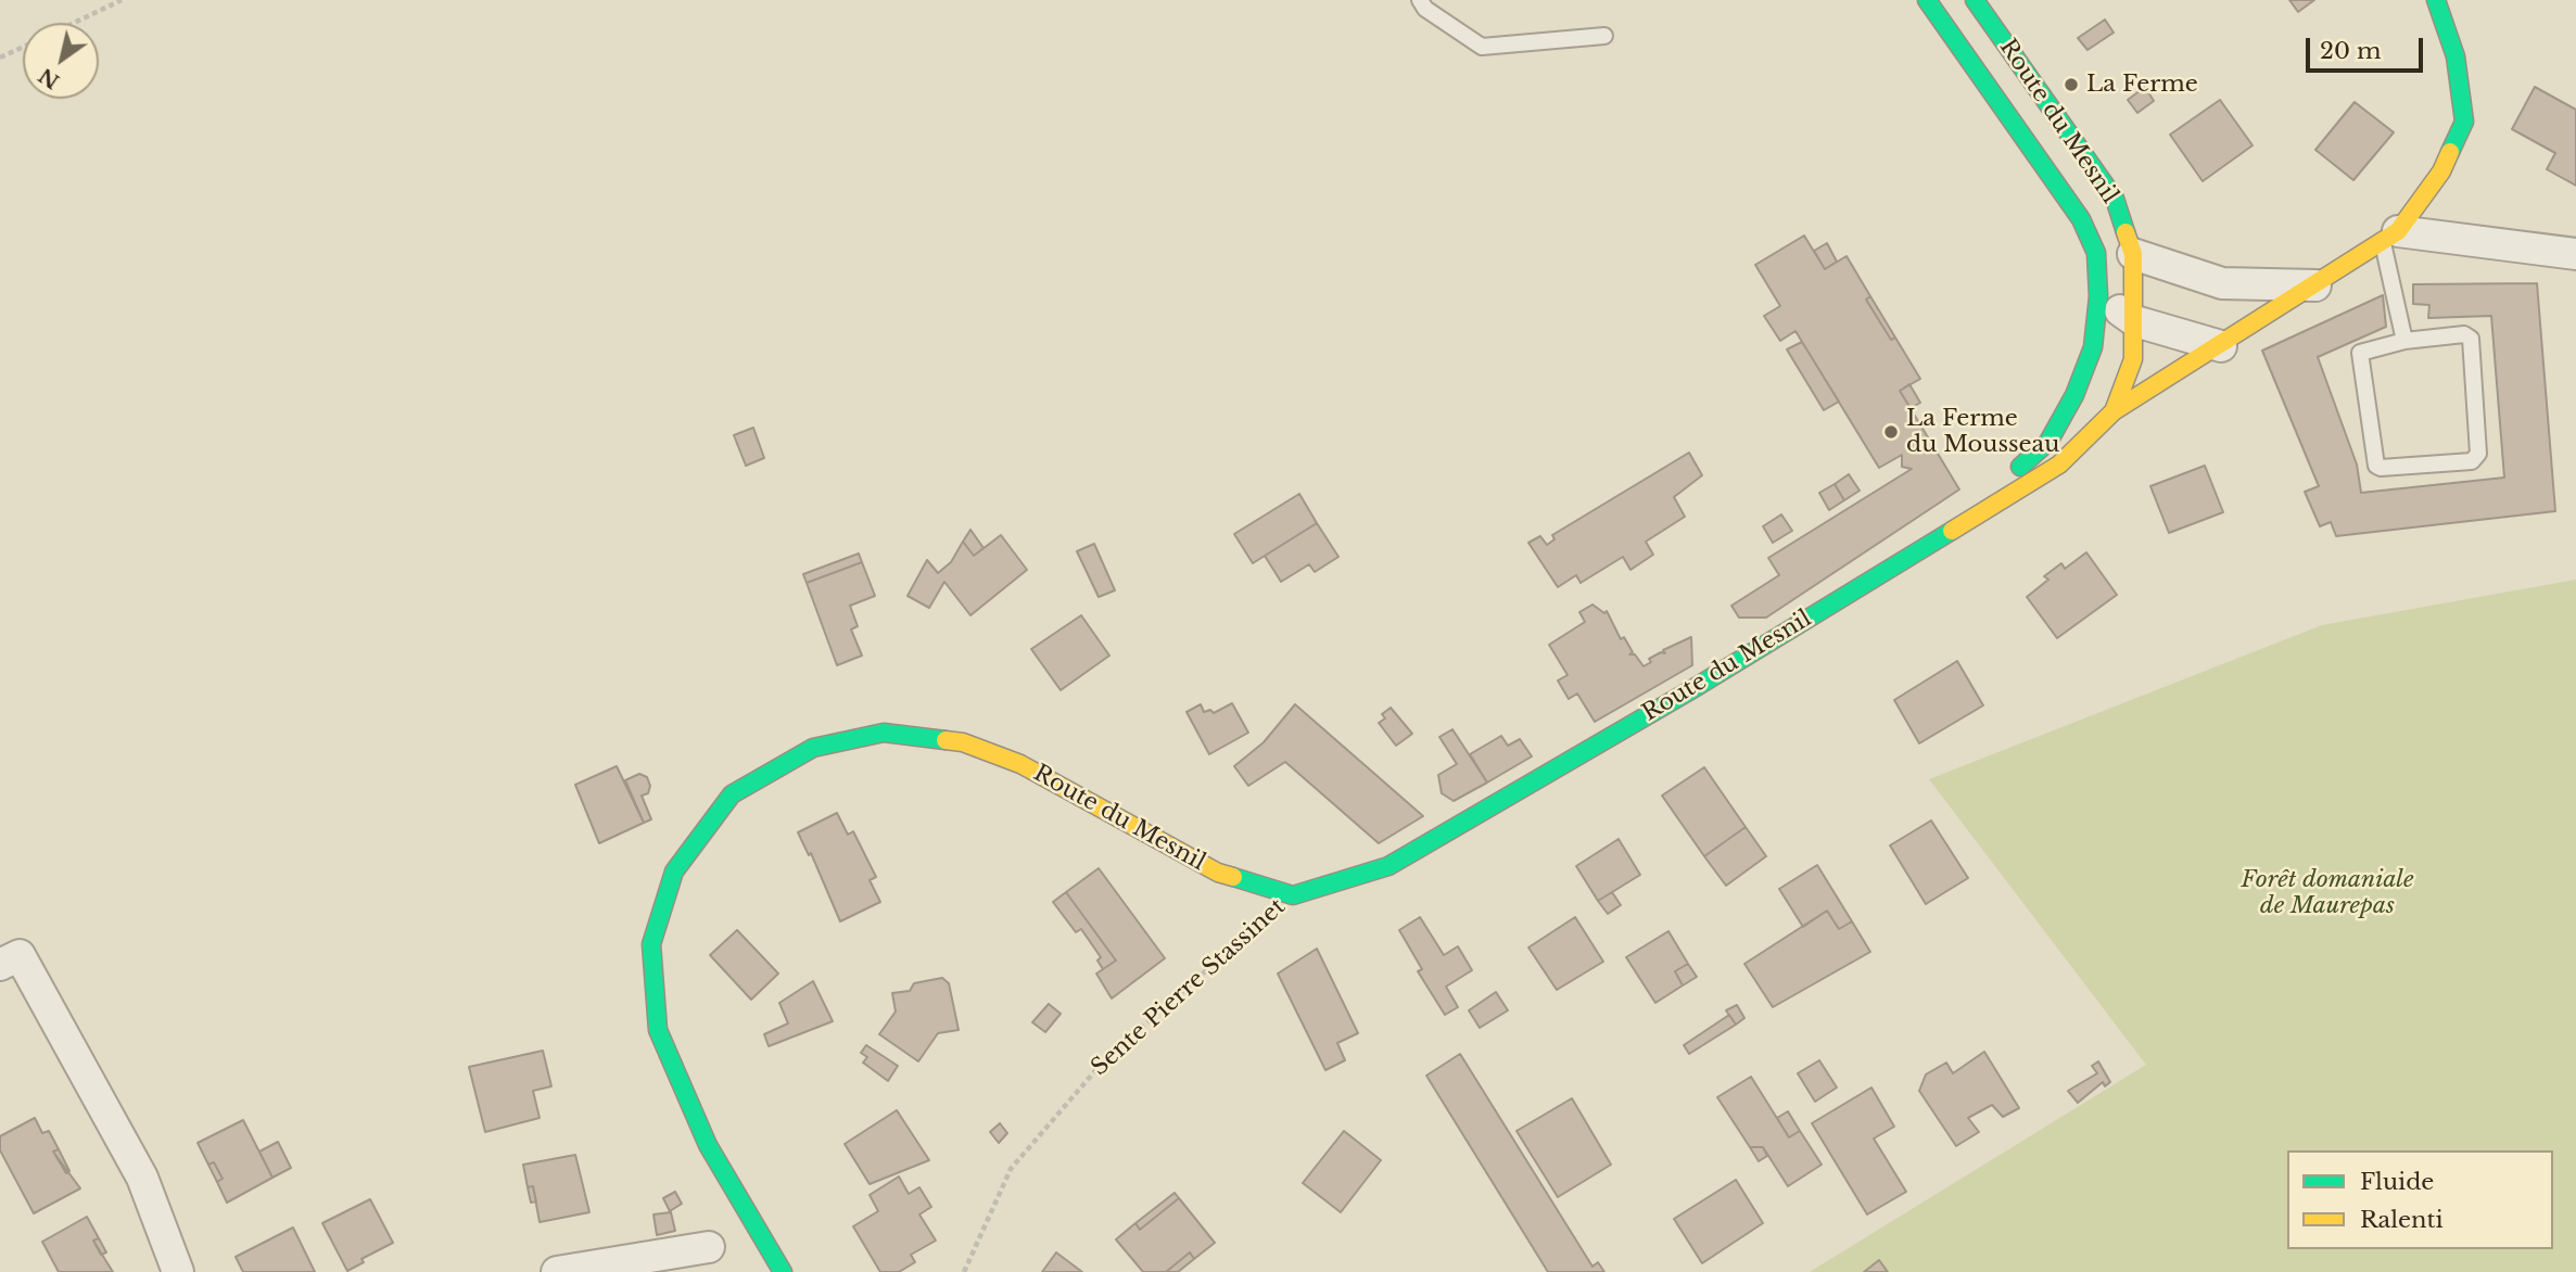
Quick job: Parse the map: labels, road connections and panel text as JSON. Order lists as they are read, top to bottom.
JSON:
{
  "streets": {
    "street": ["Route du Mesnil"],
    "path": ["Sente Pierre Stassinet"]
  },
  "crossings": [
    ["Route du Mesnil", "Sente Pierre Stassinet"]
  ],
  "parks": ["Forêt domaniale de Maurepas"],
  "places": ["La Ferme", "La Ferme du Mousseau"],
  "legend": ["Fluide", "Ralenti"],
  "scale_bar": "20 m",
  "north": "bottom left"
}
